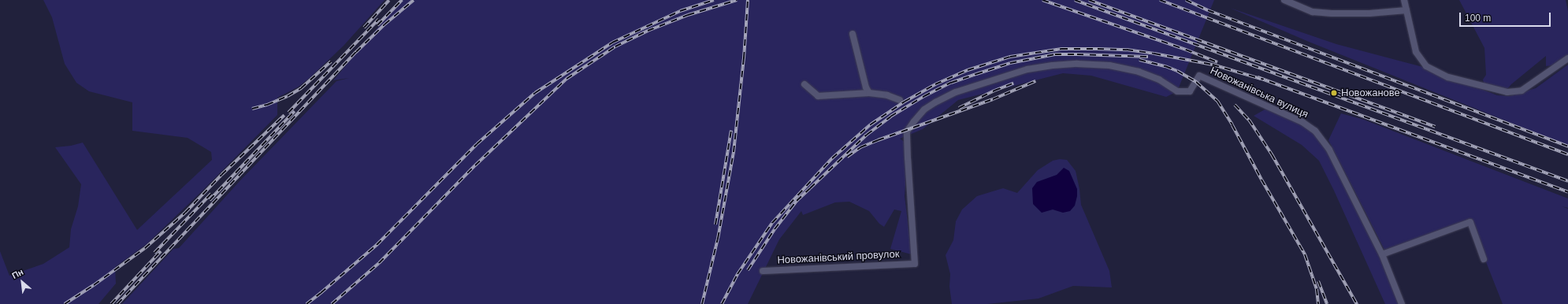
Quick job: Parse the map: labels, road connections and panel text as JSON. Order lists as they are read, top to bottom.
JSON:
{
  "streets": {
    "street": ["Новожанівська вулиця", "Новожанівський провулок"]
  },
  "crossings": [
    ["Новожанівська вулиця", "Новожанівський провулок"]
  ],
  "places": ["Новожанове"],
  "scale_bar": "100 m",
  "north": "top left"
}
